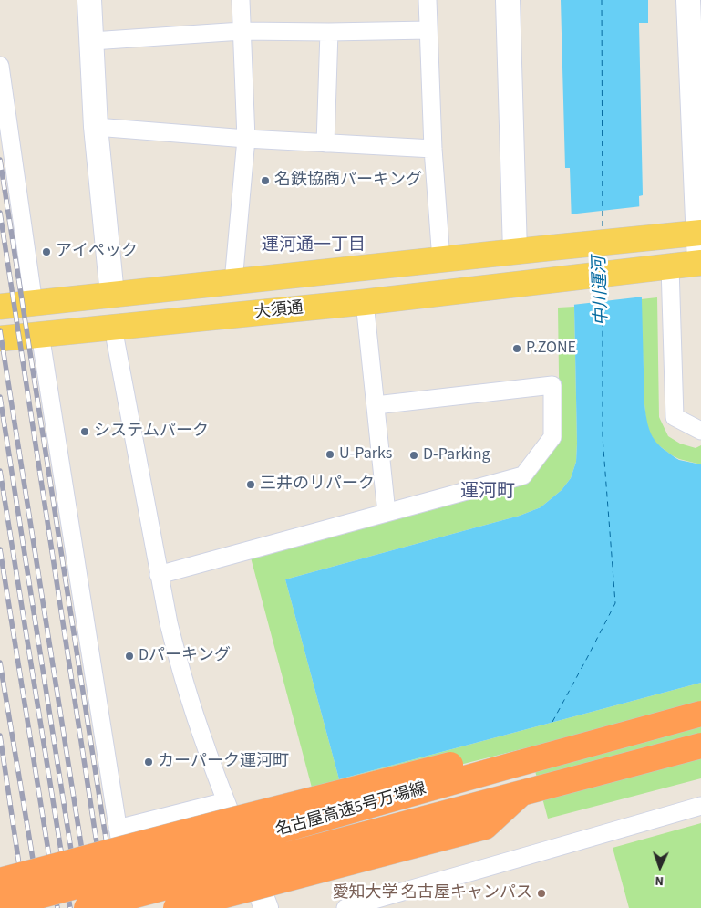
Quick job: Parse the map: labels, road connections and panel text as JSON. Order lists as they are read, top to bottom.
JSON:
{
  "streets": {
    "highway": ["名古屋高速5号万場線"],
    "main road": ["大須通"]
  },
  "districts": ["運河通一丁目", "運河町"],
  "water": ["中川運河"],
  "places": [
    "名鉄協商パーキング",
    "アイペック",
    "P.ZONE",
    "システムパーク",
    "U-Parks",
    "D-Parking",
    "三井のリパーク",
    "Dパーキング",
    "カーパーク運河町",
    "愛知大学 名古屋キャンパス"
  ],
  "north": "bottom"
}
